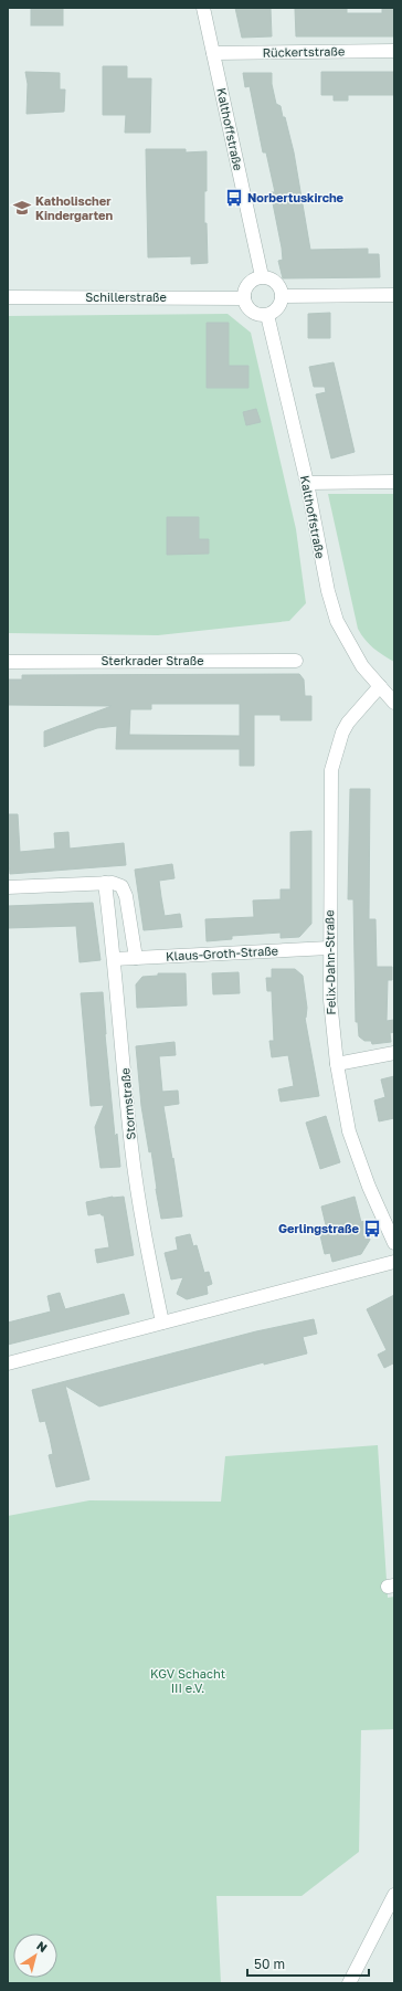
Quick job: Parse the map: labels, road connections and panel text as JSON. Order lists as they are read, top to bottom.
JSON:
{
  "streets": {
    "street": [
      "Rückertstraße",
      "Kalthoffstraße",
      "Schillerstraße",
      "Sterkrader Straße",
      "Klaus-Groth-Straße",
      "Felix-Dahn-Straße",
      "Stormstraße"
    ]
  },
  "crossings": [
    ["Rückertstraße", "Kalthoffstraße"],
    ["Kalthoffstraße", "Schillerstraße"],
    ["Kalthoffstraße", "Felix-Dahn-Straße"],
    ["Klaus-Groth-Straße", "Felix-Dahn-Straße"],
    ["Klaus-Groth-Straße", "Stormstraße"]
  ],
  "parks": ["KGV Schacht III e.V."],
  "places": {
    "bus stop": ["Norbertuskirche", "Gerlingstraße"],
    "school or university": ["Katholischer Kindergarten"]
  },
  "scale_bar": "50 m",
  "north": "top right"
}
